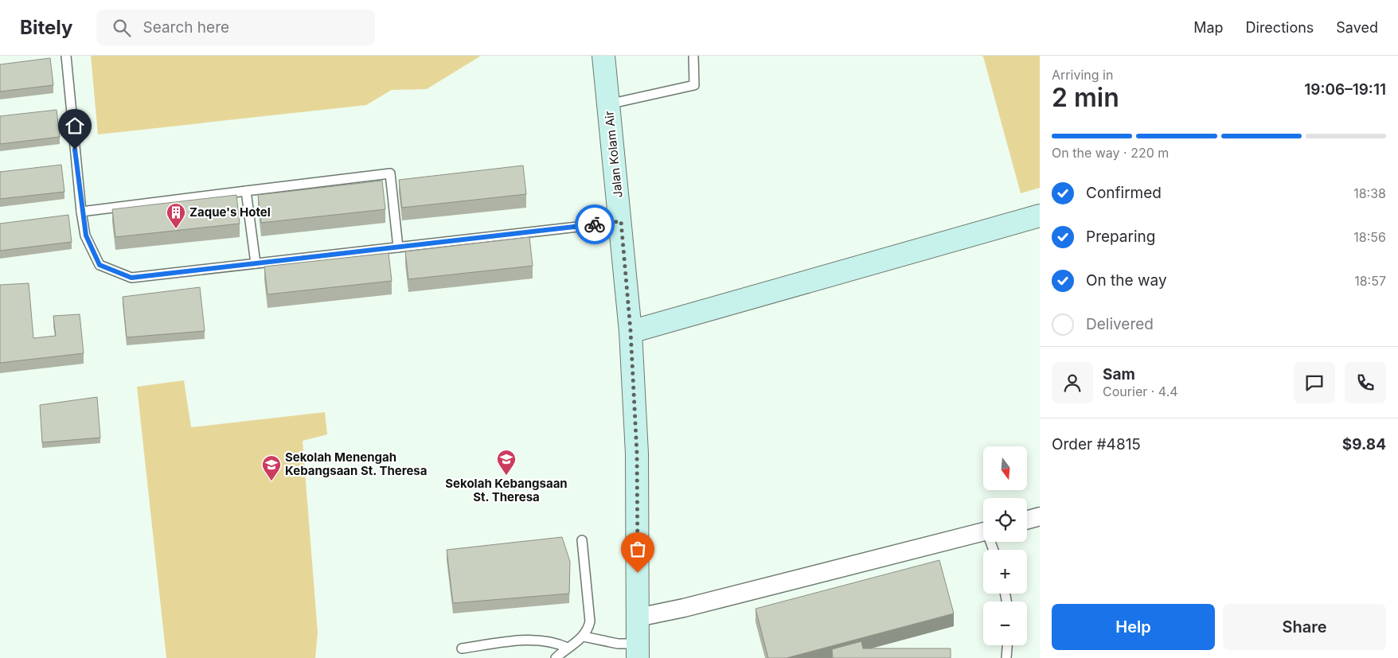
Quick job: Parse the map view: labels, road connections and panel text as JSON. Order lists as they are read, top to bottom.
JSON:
{
  "streets": {
    "main road": ["Jalan Kolam Air"]
  },
  "places": {
    "building": ["Zaque's Hotel"],
    "school or university": ["Sekolah Kebangsaan St. Theresa", "Sekolah Menengah Kebangsaan St. Theresa"]
  },
  "north": "bottom",
  "page": {
    "header": "Bitely",
    "search": "Search here",
    "nav": ["Map", "Directions", "Saved"],
    "heading": ["2 min", "Arriving in", "19:06–19:11"],
    "panel": [
      "Sam",
      "Courier · 4.4",
      "Order #4815",
      "$9.84"
    ],
    "bar": "On the way · 220 m",
    "list": [
      ["Confirmed", "18:38"],
      ["Preparing", "18:56"],
      ["On the way", "18:57"],
      "Delivered"
    ],
    "map_buttons": ["+", "−"],
    "buttons": ["Help", "Share"]
  }
}
